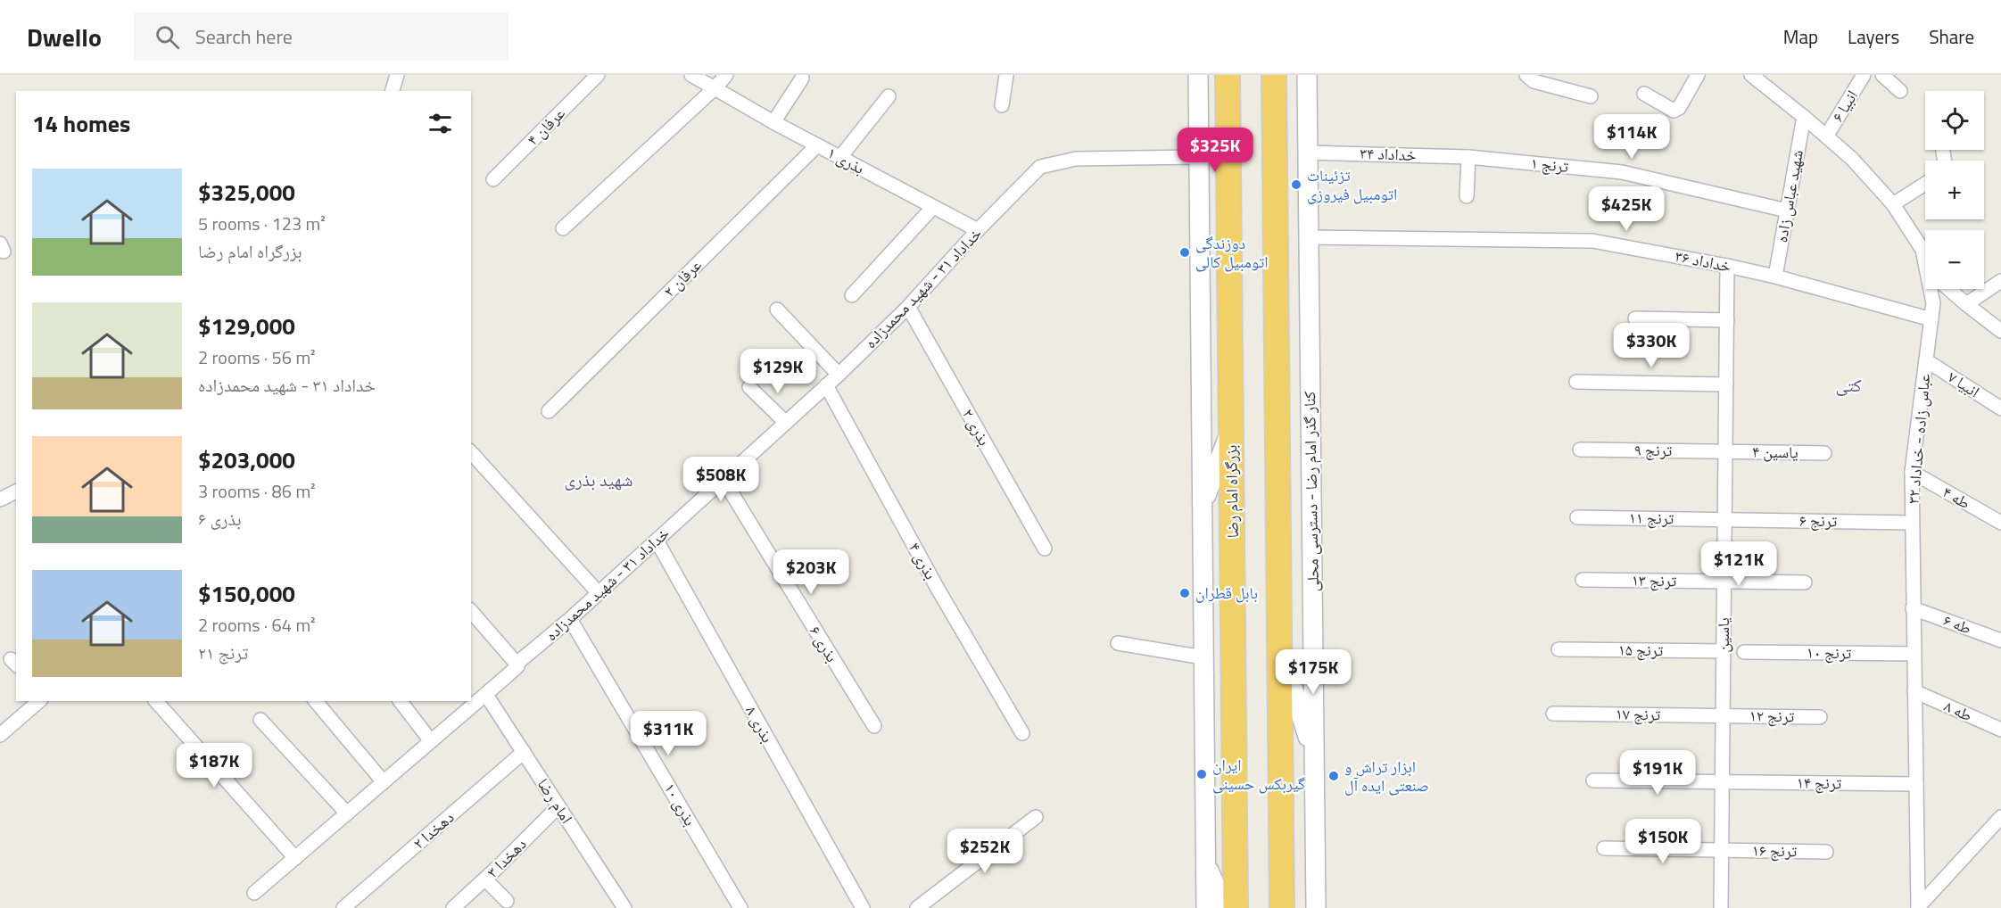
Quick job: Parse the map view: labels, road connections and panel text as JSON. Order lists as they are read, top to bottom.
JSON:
{
  "streets": {
    "highway": ["بزرگراه امام رضا"],
    "main road": ["کنار گذر امام رضا - دسترسی محلی"],
    "street": [
      "انبیا ۶",
      "عرفان ۴",
      "خداداد ۳۴",
      "بذری ۱",
      "ترنج ۱",
      "شهید عباس زاده",
      "خداداد ۳۶",
      "عرفان ۲",
      "خداداد ۳۱ - شهید محمدزاده",
      "انبیا ۷",
      "بذری ۲",
      "عباس زاده - خداداد ۳۲",
      "ترنج ۹",
      "یاسین ۴",
      "طه ۴",
      "ترنج ۱۱",
      "ترنج ۶",
      "بذری ۴",
      "ترنج ۱۳",
      "طه ۶",
      "یاسین",
      "بذری ۶",
      "ترنج ۱۵",
      "ترنج ۱۰",
      "طه ۸",
      "ترنج ۱۷",
      "ترنج ۱۲",
      "بذری ۸",
      "ترنج ۱۴",
      "امام رضا",
      "بذری ۱۰",
      "دهخدا ۲",
      "ترنج ۱۶",
      "دهخدا ۳"
    ]
  },
  "crossings": [
    ["انبیا ۶", "عباس زاده - خداداد ۳۲"],
    ["خداداد ۳۴", "ترنج ۱"],
    ["خداداد ۳۴", "کنار گذر امام رضا - دسترسی محلی"],
    ["بذری ۱", "عرفان ۲"],
    ["بذری ۱", "خداداد ۳۱ - شهید محمدزاده"],
    ["ترنج ۱", "شهید عباس زاده"],
    ["شهید عباس زاده", "خداداد ۳۶"],
    ["شهید عباس زاده", "عباس زاده - خداداد ۳۲"],
    ["خداداد ۳۶", "عباس زاده - خداداد ۳۲"],
    ["خداداد ۳۶", "کنار گذر امام رضا - دسترسی محلی"],
    ["خداداد ۳۶", "یاسین"],
    ["خداداد ۳۱ - شهید محمدزاده", "بذری ۲"],
    ["خداداد ۳۱ - شهید محمدزاده", "بذری ۴"],
    ["خداداد ۳۱ - شهید محمدزاده", "بذری ۶"],
    ["خداداد ۳۱ - شهید محمدزاده", "بذری ۸"],
    ["خداداد ۳۱ - شهید محمدزاده", "امام رضا"],
    ["خداداد ۳۱ - شهید محمدزاده", "بذری ۱۰"],
    ["انبیا ۷", "عباس زاده - خداداد ۳۲"],
    ["عباس زاده - خداداد ۳۲", "طه ۴"],
    ["عباس زاده - خداداد ۳۲", "ترنج ۶"],
    ["عباس زاده - خداداد ۳۲", "طه ۶"],
    ["عباس زاده - خداداد ۳۲", "ترنج ۱۰"],
    ["عباس زاده - خداداد ۳۲", "طه ۸"],
    ["عباس زاده - خداداد ۳۲", "ترنج ۱۴"],
    ["ترنج ۹", "یاسین ۴"],
    ["ترنج ۹", "یاسین"],
    ["یاسین ۴", "یاسین"],
    ["ترنج ۱۱", "ترنج ۶"],
    ["ترنج ۱۱", "یاسین"],
    ["ترنج ۶", "یاسین"],
    ["ترنج ۱۳", "یاسین"],
    ["یاسین", "ترنج ۱۵"],
    ["یاسین", "ترنج ۱۷"],
    ["یاسین", "ترنج ۱۲"],
    ["یاسین", "ترنج ۱۴"],
    ["یاسین", "ترنج ۱۶"],
    ["ترنج ۱۷", "ترنج ۱۲"],
    ["امام رضا", "دهخدا ۲"],
    ["امام رضا", "دهخدا ۳"]
  ],
  "districts": ["کتی", "شهید بذری"],
  "places": [
    "تزئینات اتومبیل فیروزی",
    "دوزندگی اتومبیل کالی",
    "بابل قطران",
    "ایران گیربکس حسینی",
    "ابزار تراش و صنعتی ایده آل"
  ],
  "page": {
    "header": "Dwello",
    "search": "Search here",
    "nav": ["Map", "Layers", "Share"],
    "map_buttons": ["+", "−"],
    "heading": "14 homes",
    "price": [
      "$114K",
      "$325K",
      "$425K",
      "$330K",
      "$129K",
      "$508K",
      "$121K",
      "$203K",
      "$175K",
      "$311K",
      "$187K",
      "$191K",
      "$150K",
      "$252K"
    ],
    "list": [
      {
        "name": "$325,000",
        "note": "5 rooms · 123 m² · بزرگراه امام رضا"
      },
      {
        "name": "$129,000",
        "note": "2 rooms · 56 m² · خداداد ۳۱ - شهید محمدزاده"
      },
      {
        "name": "$203,000",
        "note": "3 rooms · 86 m² · بذری ۶"
      },
      {
        "name": "$150,000",
        "note": "2 rooms · 64 m² · ترنج ۲۱"
      }
    ]
  }
}
